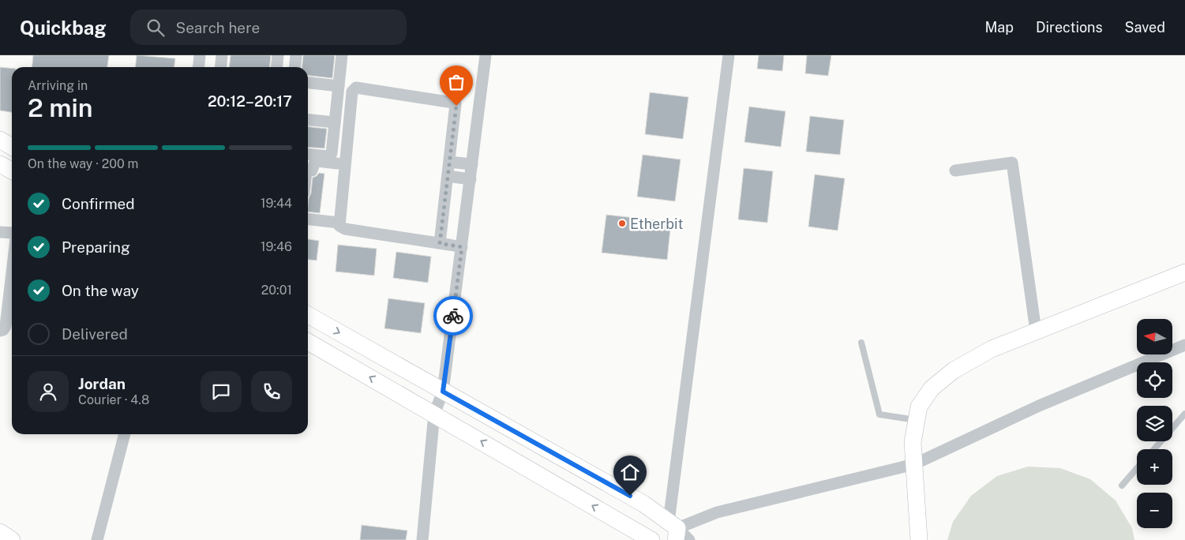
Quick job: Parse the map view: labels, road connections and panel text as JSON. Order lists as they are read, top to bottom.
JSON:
{
  "places": ["Etherbit"],
  "north": "left",
  "page": {
    "header": "Quickbag",
    "search": "Search here",
    "nav": ["Map", "Directions", "Saved"],
    "heading": ["2 min", "Arriving in", "20:12–20:17"],
    "panel": ["Jordan", "Courier · 4.8"],
    "bar": "On the way · 200 m",
    "list": [
      ["Confirmed", "19:44"],
      ["Preparing", "19:46"],
      ["On the way", "20:01"],
      "Delivered"
    ],
    "map_buttons": ["+", "−"]
  }
}
